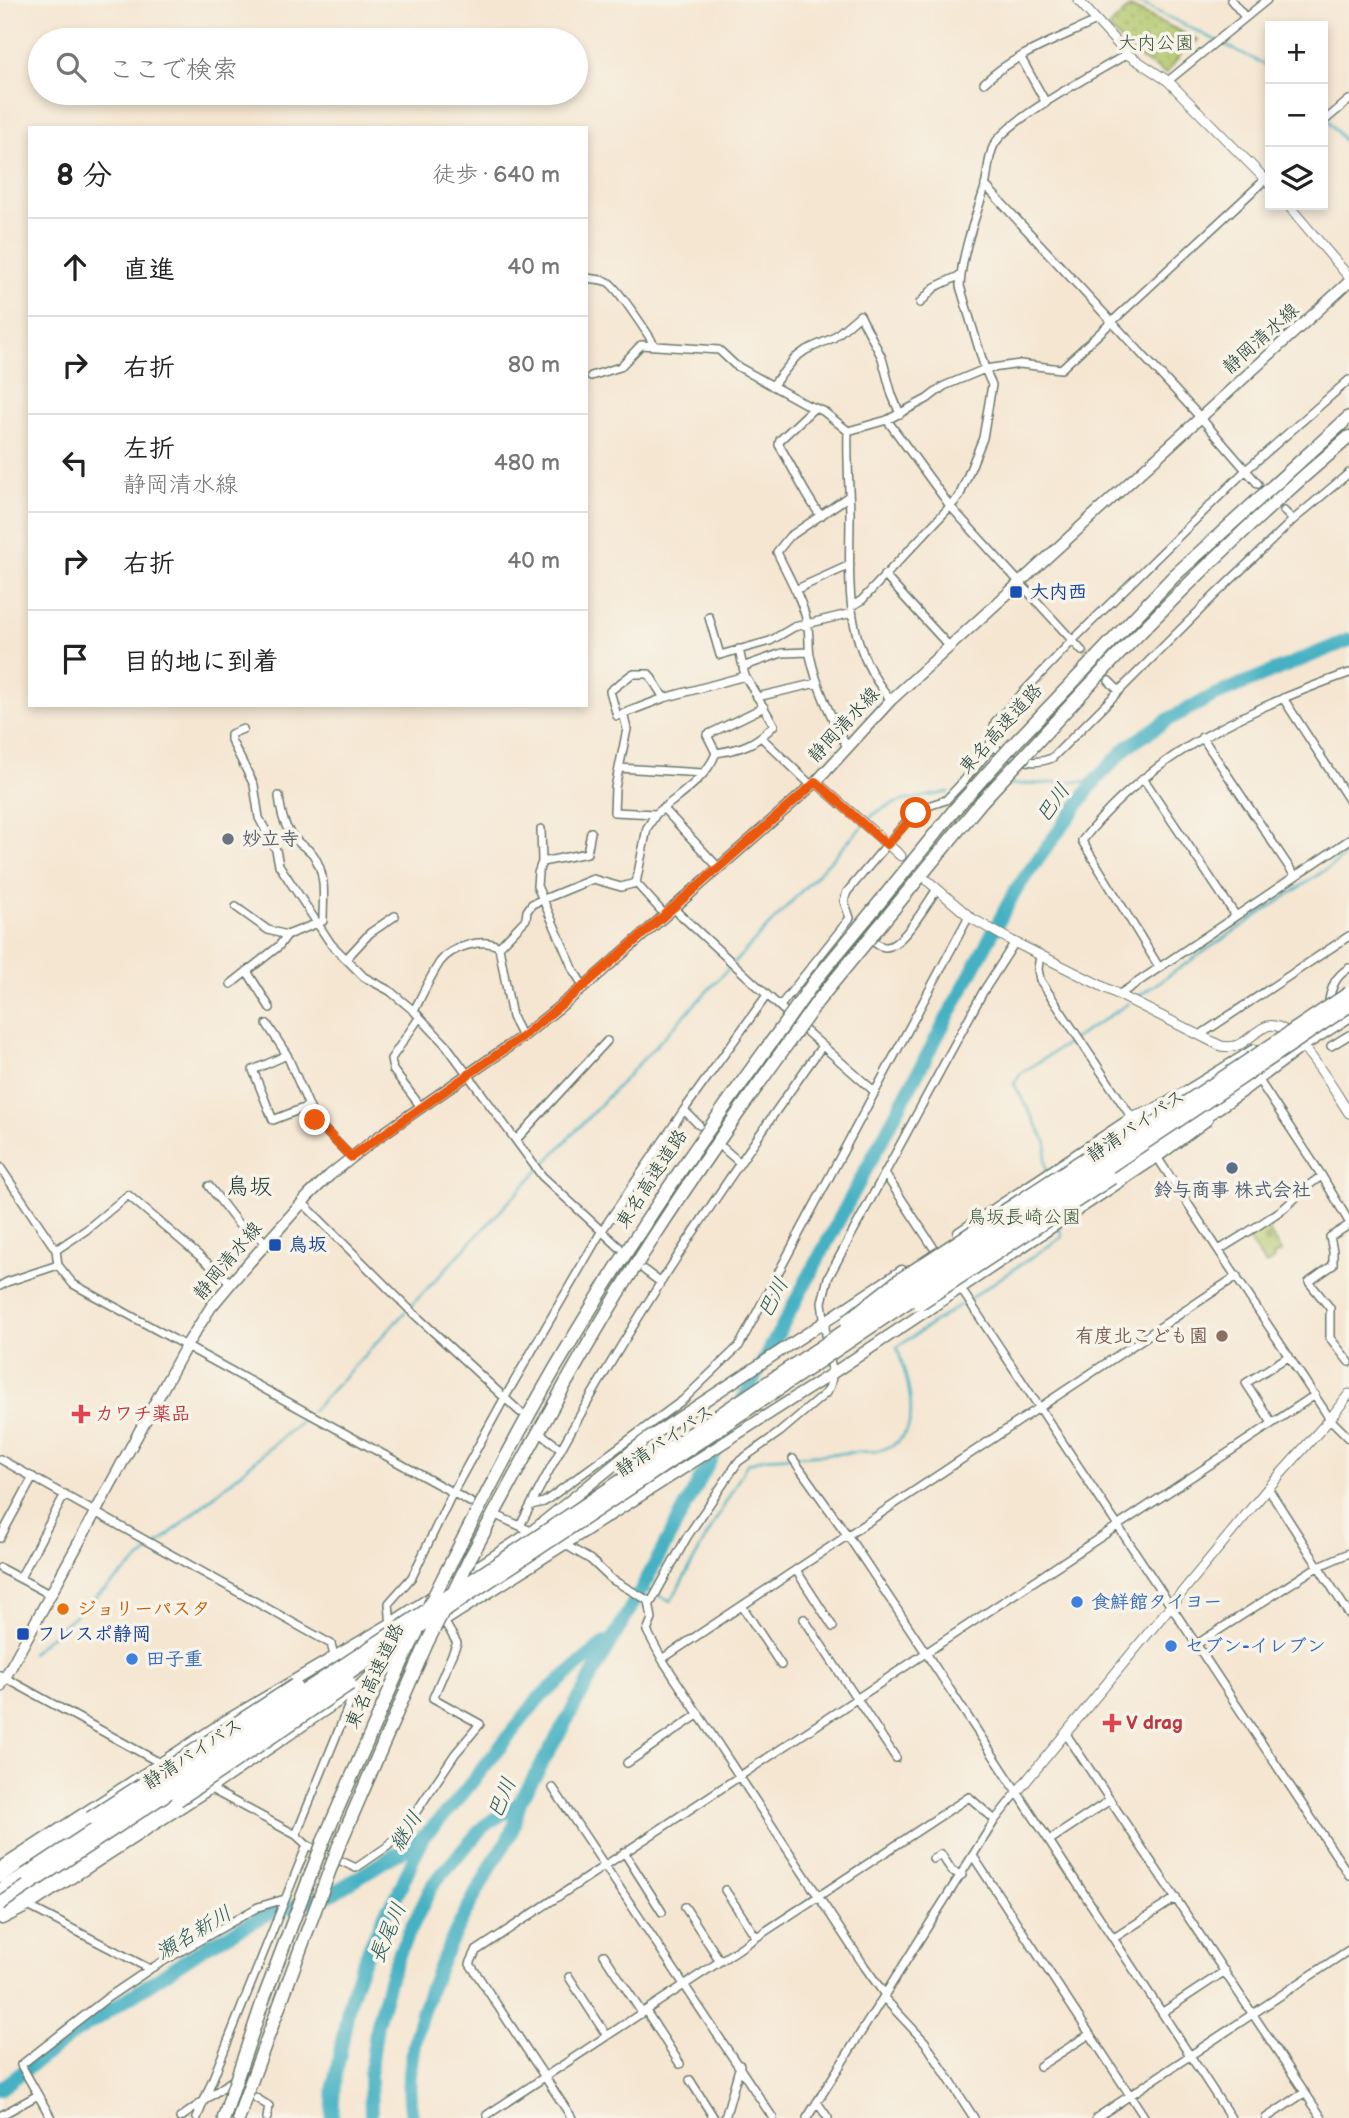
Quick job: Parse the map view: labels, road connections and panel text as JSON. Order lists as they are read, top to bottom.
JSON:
{
  "streets": {
    "highway": ["東名高速道路", "静清バイパス"],
    "main road": ["静岡清水線"]
  },
  "districts": ["鳥坂"],
  "water": [
    "巴川",
    "継川",
    "瀬名新川",
    "長尾川"
  ],
  "parks": ["大内公園", "鳥坂長崎公園"],
  "places": {
    "transit": ["大内西", "鳥坂", "フレスポ静岡"],
    "other": [
      "妙立寺",
      "鈴与商事 株式会社",
      "有度北こども園",
      "食鮮館タイヨー",
      "ジョリーパスタ",
      "セブン-イレブン",
      "田子重"
    ],
    "health": ["カワチ薬品", "V drag"]
  },
  "page": {
    "map_buttons": ["+", "−"],
    "search": "ここで検索",
    "heading": ["8 分", "徒歩 · 640 m"],
    "list": [
      ["直進", "40 m"],
      ["右折", "80 m"],
      ["左折", "静岡清水線", "480 m"],
      ["右折", "40 m"],
      "目的地に到着"
    ]
  }
}
